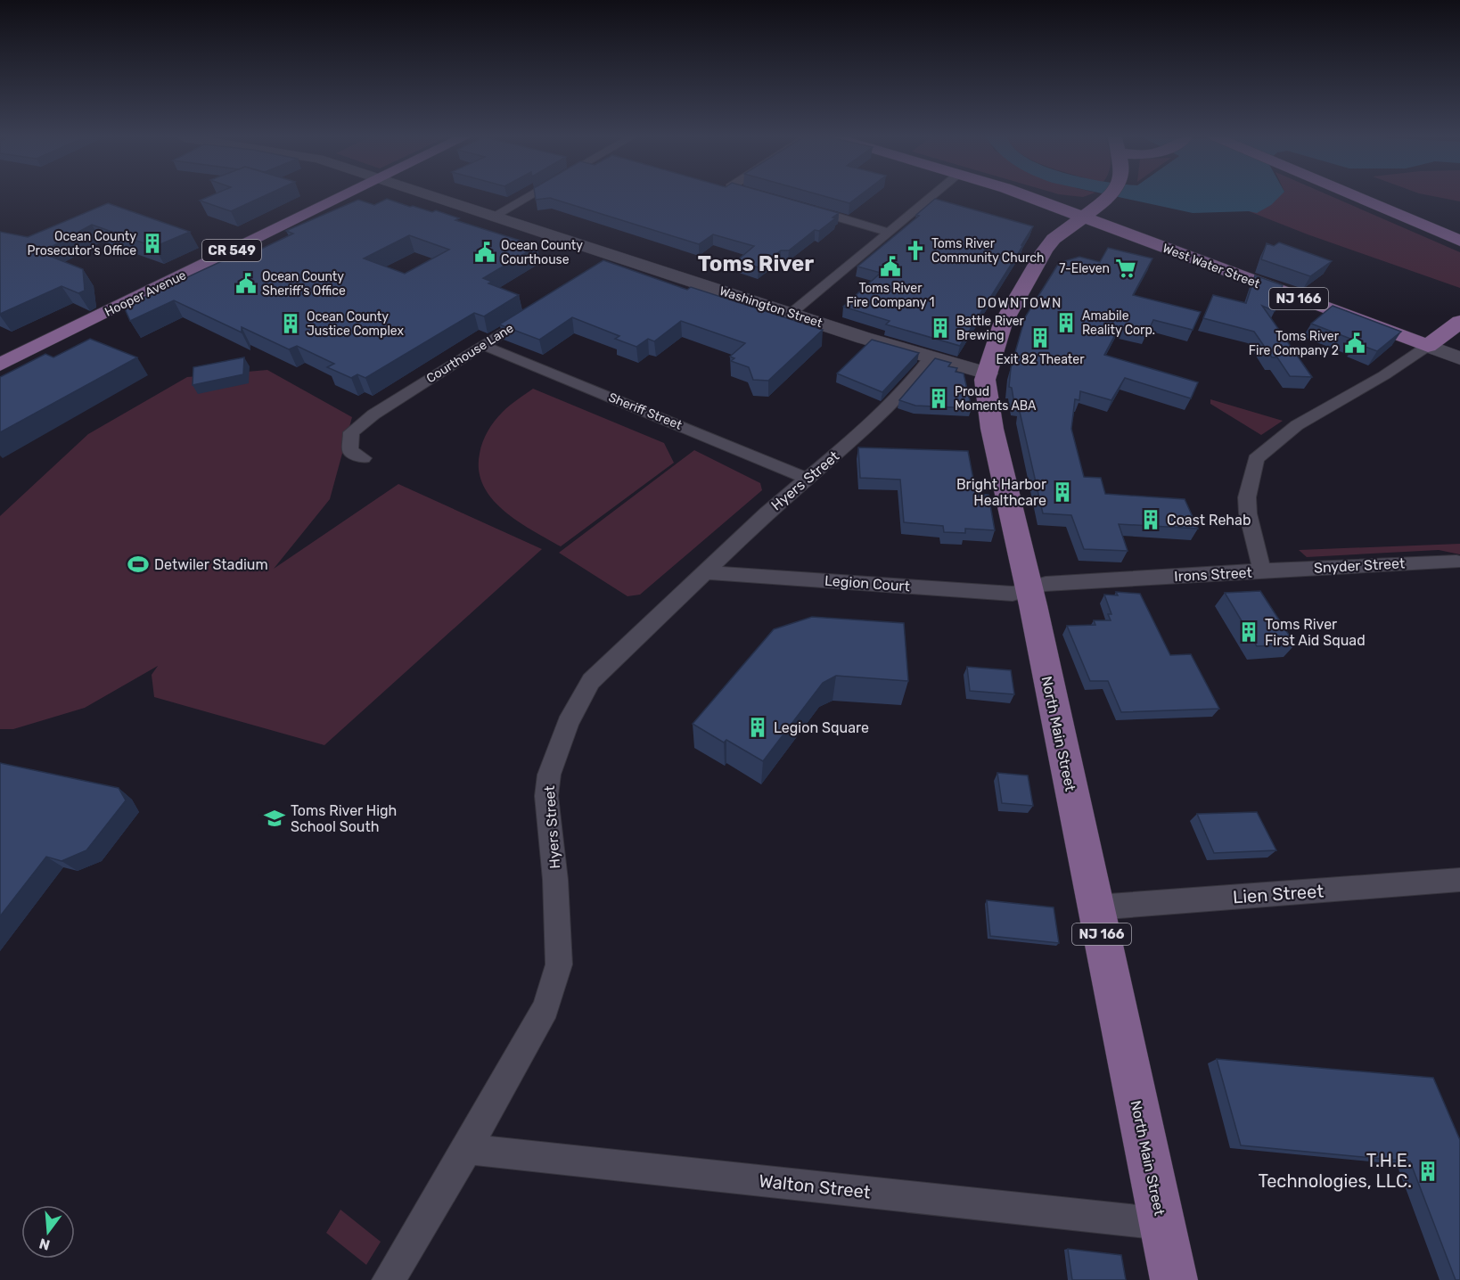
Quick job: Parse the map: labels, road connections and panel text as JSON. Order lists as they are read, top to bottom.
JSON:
{
  "streets": {
    "main road": [
      "CR 549",
      "West Water Street",
      "Hooper Avenue",
      "NJ 166",
      "Washington Street",
      "Irons Street",
      "North Main Street"
    ],
    "street": [
      "Courthouse Lane",
      "Sheriff Street",
      "Hyers Street",
      "Snyder Street",
      "Legion Court",
      "Lien Street",
      "Walton Street"
    ]
  },
  "crossings": [
    ["West Water Street", "NJ 166"],
    ["West Water Street", "Irons Street"],
    ["West Water Street", "North Main Street"],
    ["NJ 166", "North Main Street"],
    ["Washington Street", "Hyers Street"],
    ["Washington Street", "North Main Street"],
    ["Courthouse Lane", "Sheriff Street"],
    ["Sheriff Street", "Hyers Street"],
    ["Hyers Street", "Legion Court"],
    ["Hyers Street", "Walton Street"],
    ["Snyder Street", "Irons Street"],
    ["Irons Street", "Legion Court"],
    ["Irons Street", "North Main Street"],
    ["Legion Court", "North Main Street"],
    ["North Main Street", "Lien Street"],
    ["North Main Street", "Walton Street"]
  ],
  "districts": ["Toms River", "DOWNTOWN"],
  "places": {
    "building": [
      "Ocean County Prosecutor's Office",
      "Amabile Reality Corp.",
      "Ocean County Justice Complex",
      "Battle River Brewing",
      "Exit 82 Theater",
      "Proud Moments ABA",
      "Bright Harbor Healthcare",
      "Coast Rehab",
      "Toms River First Aid Squad",
      "Legion Square",
      "T.H.E. Technologies, LLC."
    ],
    "church": ["Toms River Community Church"],
    "public building": [
      "Ocean County Courthouse",
      "Toms River Fire Company 1",
      "Ocean County Sheriff's Office",
      "Toms River Fire Company 2"
    ],
    "supermarket": ["7-Eleven"],
    "sports": ["Detwiler Stadium"],
    "school or university": ["Toms River High School South"]
  },
  "north": "bottom"
}
